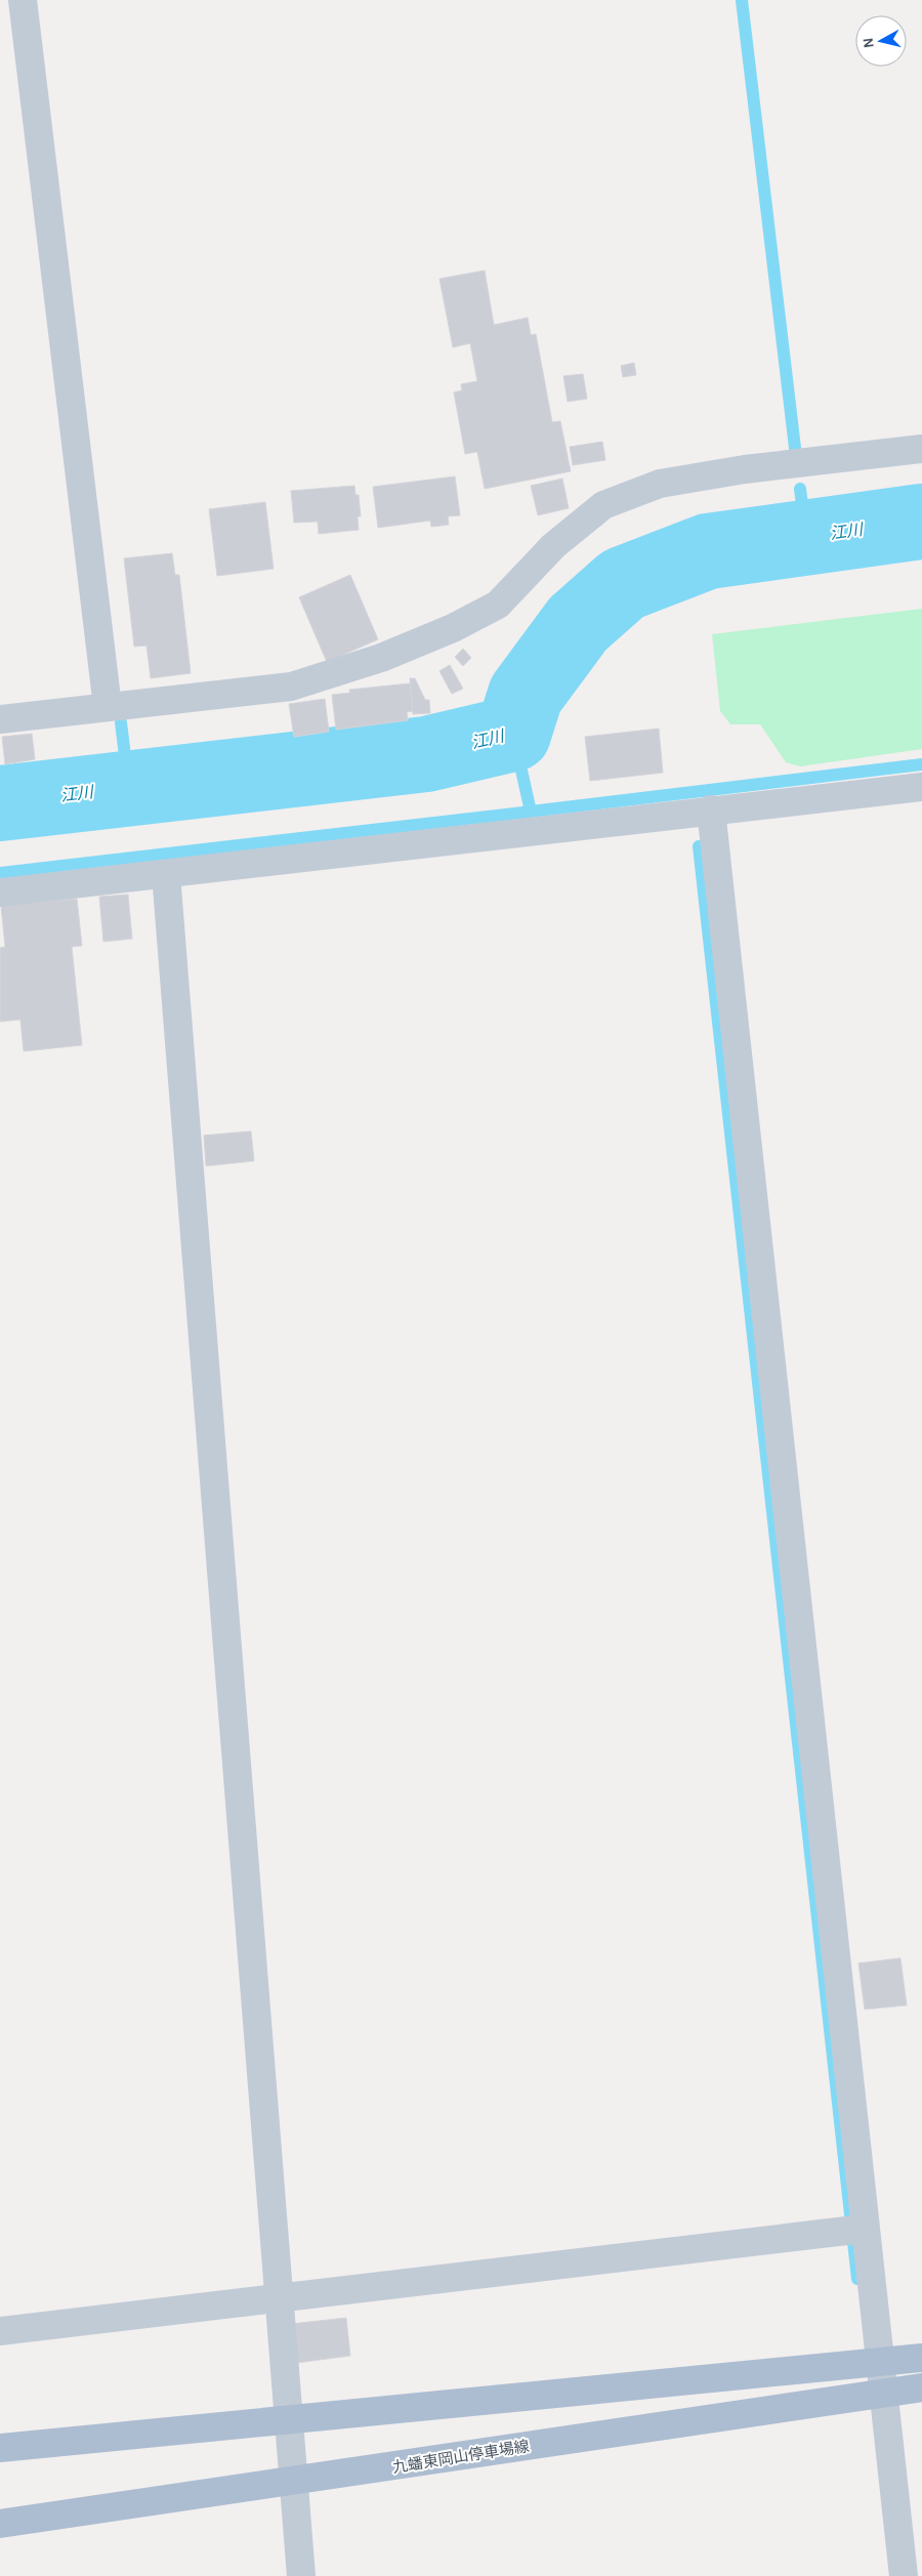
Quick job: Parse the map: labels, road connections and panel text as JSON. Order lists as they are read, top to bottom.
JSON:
{
  "streets": {
    "main road": ["九蟠東岡山停車場線"]
  },
  "water": ["江川"],
  "north": "left"
}
